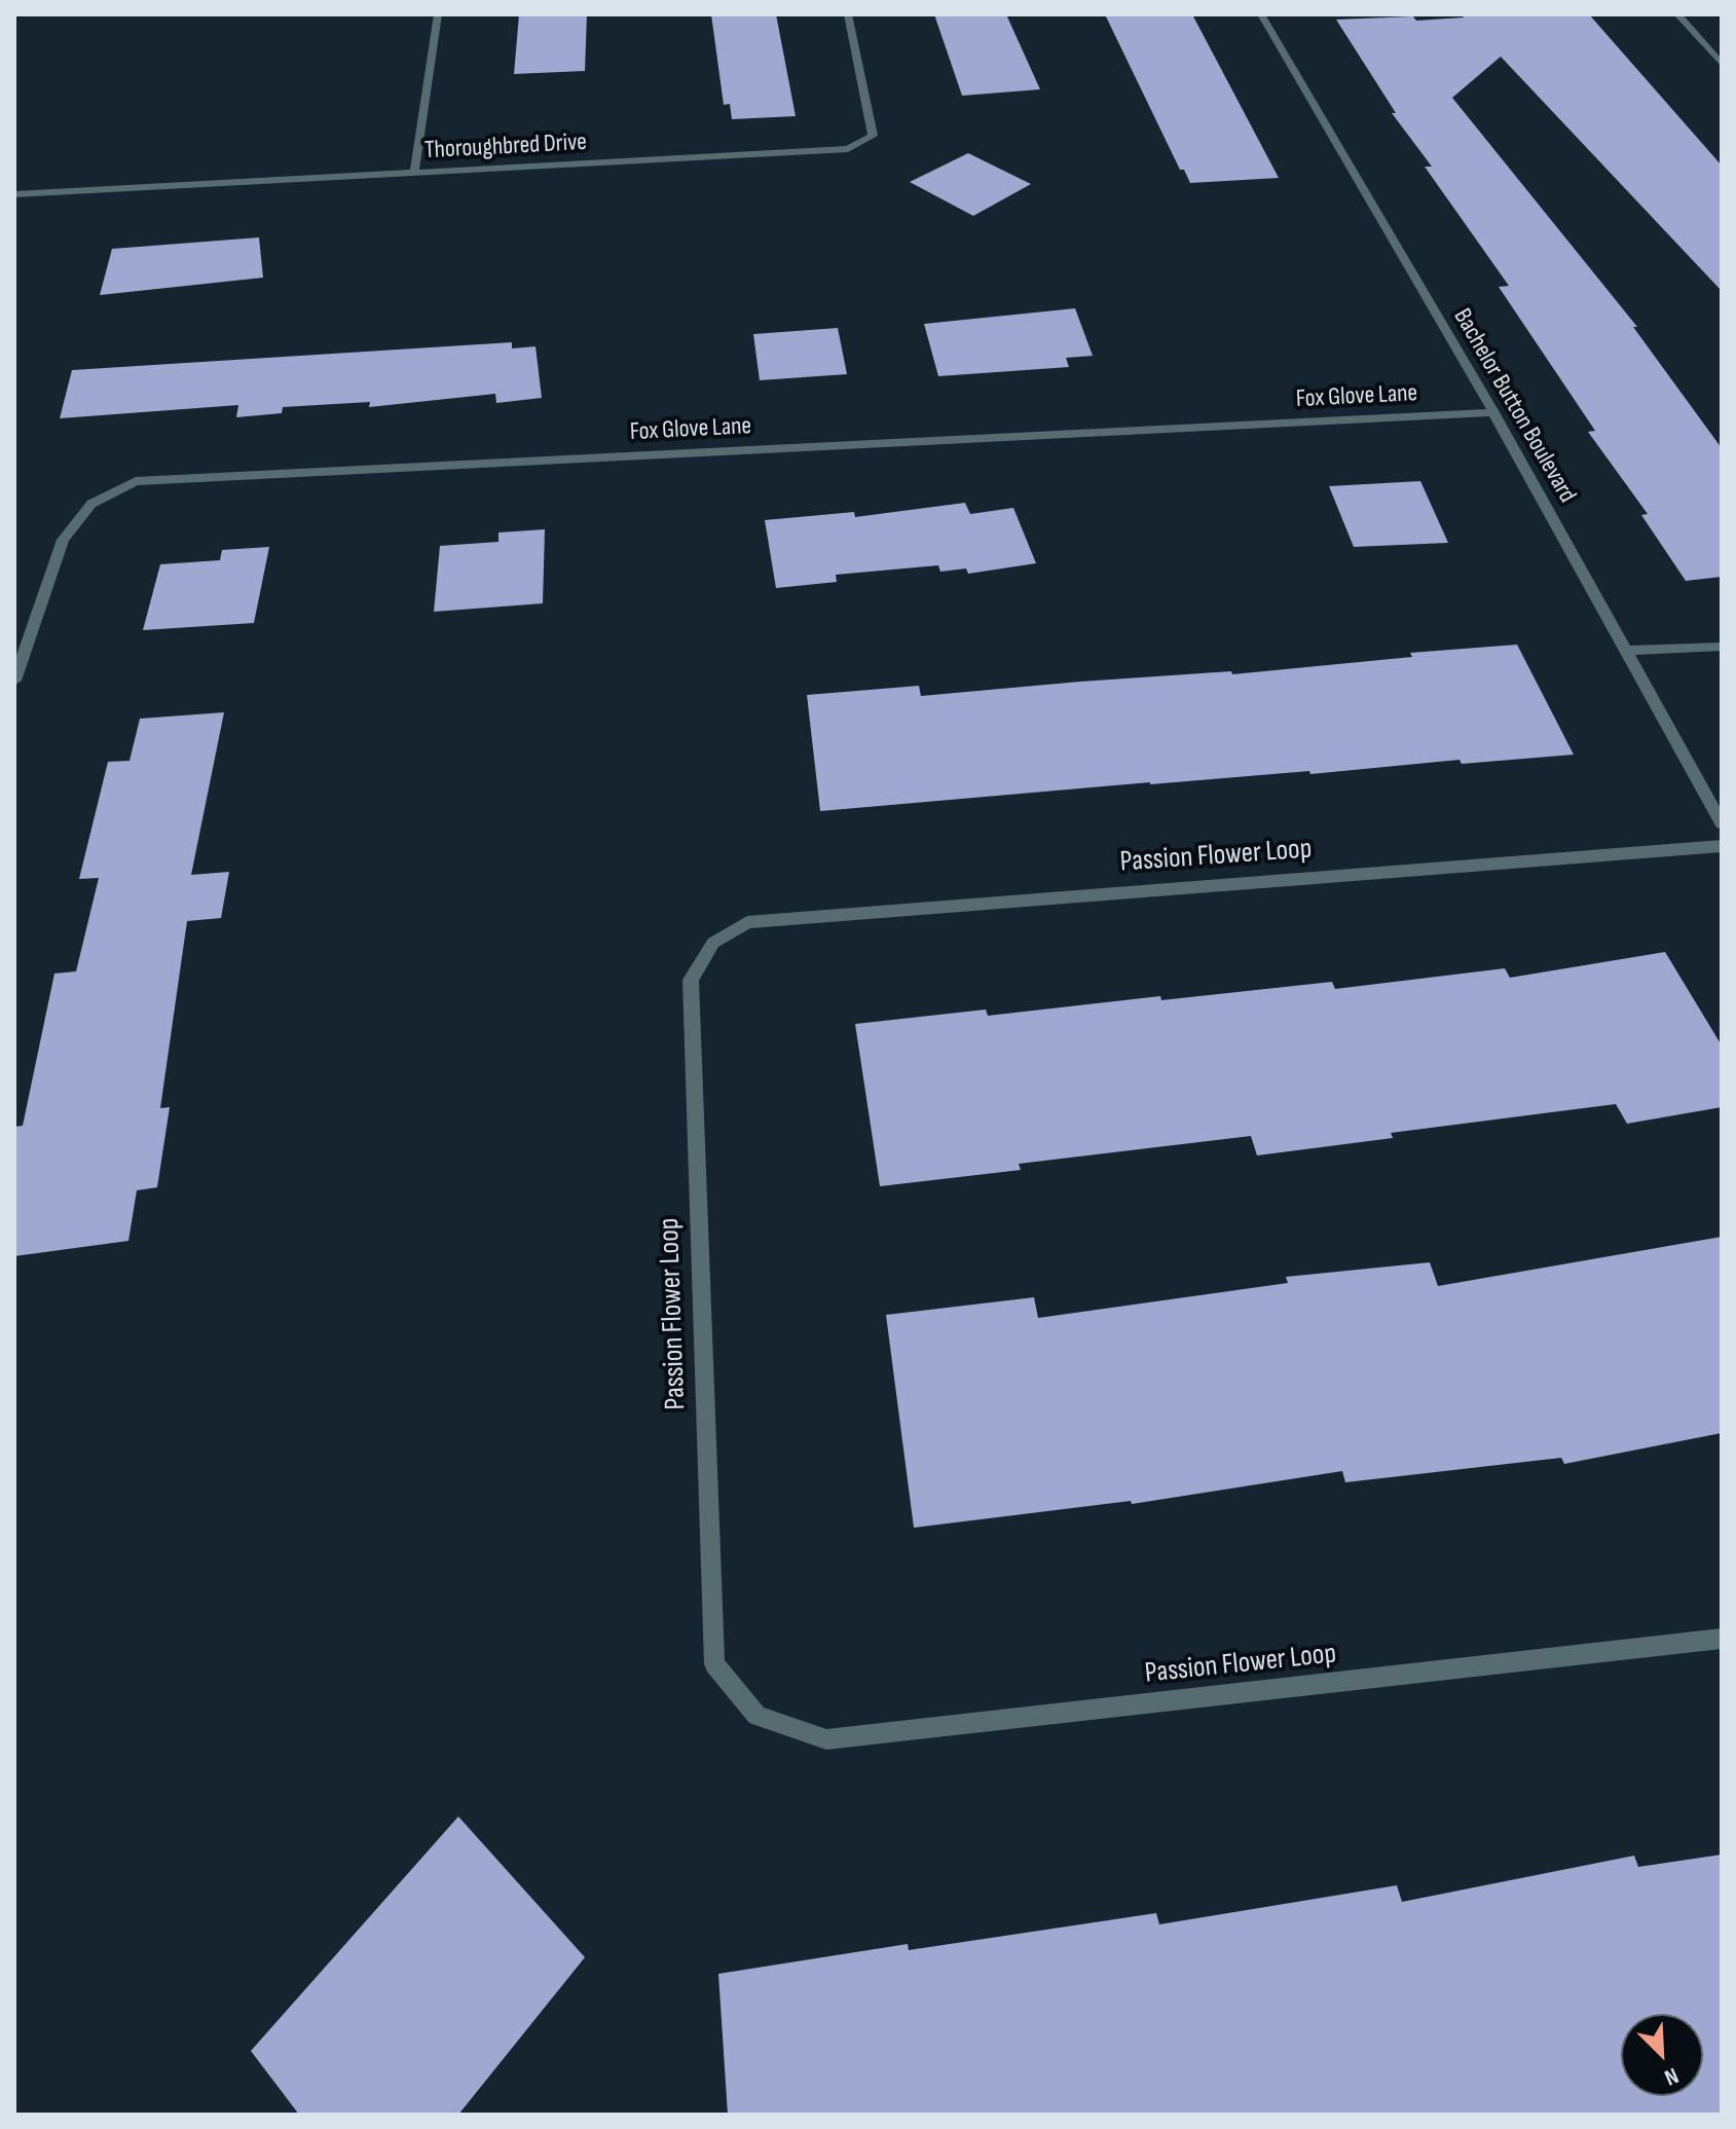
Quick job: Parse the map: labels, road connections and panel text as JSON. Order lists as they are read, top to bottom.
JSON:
{
  "streets": {
    "street": [
      "Thoroughbred Drive",
      "Fox Glove Lane",
      "Bachelor Button Boulevard",
      "Passion Flower Loop"
    ]
  },
  "crossings": [
    ["Fox Glove Lane", "Bachelor Button Boulevard"]
  ],
  "north": "bottom right"
}
